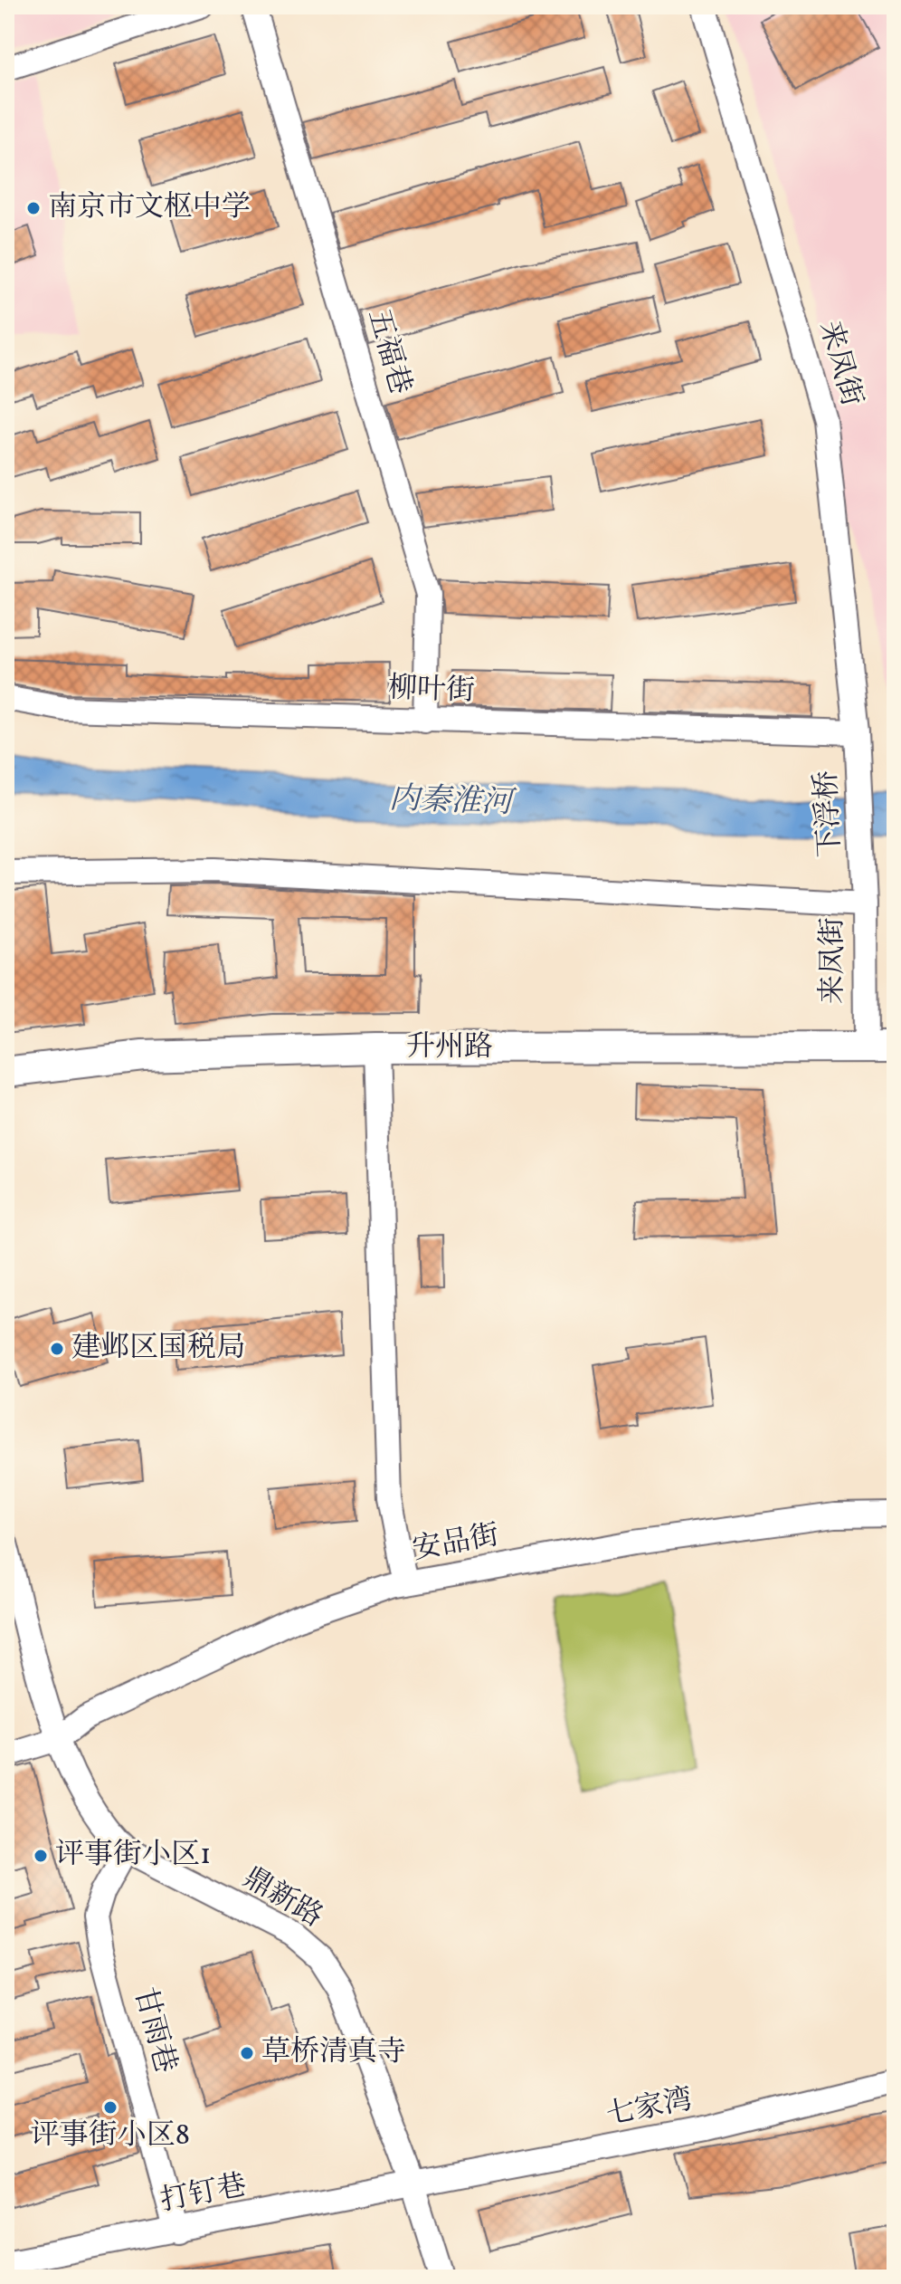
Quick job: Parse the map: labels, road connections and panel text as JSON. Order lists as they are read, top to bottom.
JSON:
{
  "streets": {
    "main road": ["升州路"],
    "street": [
      "五福巷",
      "来凤街",
      "柳叶街",
      "下浮桥",
      "安品街",
      "鼎新路",
      "甘雨巷",
      "七家湾",
      "打钉巷"
    ]
  },
  "crossings": [
    ["五福巷", "柳叶街"],
    ["来凤街", "柳叶街"],
    ["来凤街", "下浮桥"],
    ["来凤街", "升州路"],
    ["柳叶街", "下浮桥"],
    ["安品街", "鼎新路"],
    ["鼎新路", "甘雨巷"],
    ["鼎新路", "七家湾"],
    ["鼎新路", "打钉巷"],
    ["甘雨巷", "打钉巷"],
    ["七家湾", "打钉巷"]
  ],
  "water": ["内秦淮河"],
  "places": [
    "南京市文枢中学",
    "建邺区国税局",
    "评事街小区1",
    "草桥清真寺",
    "评事街小区8"
  ]
}
